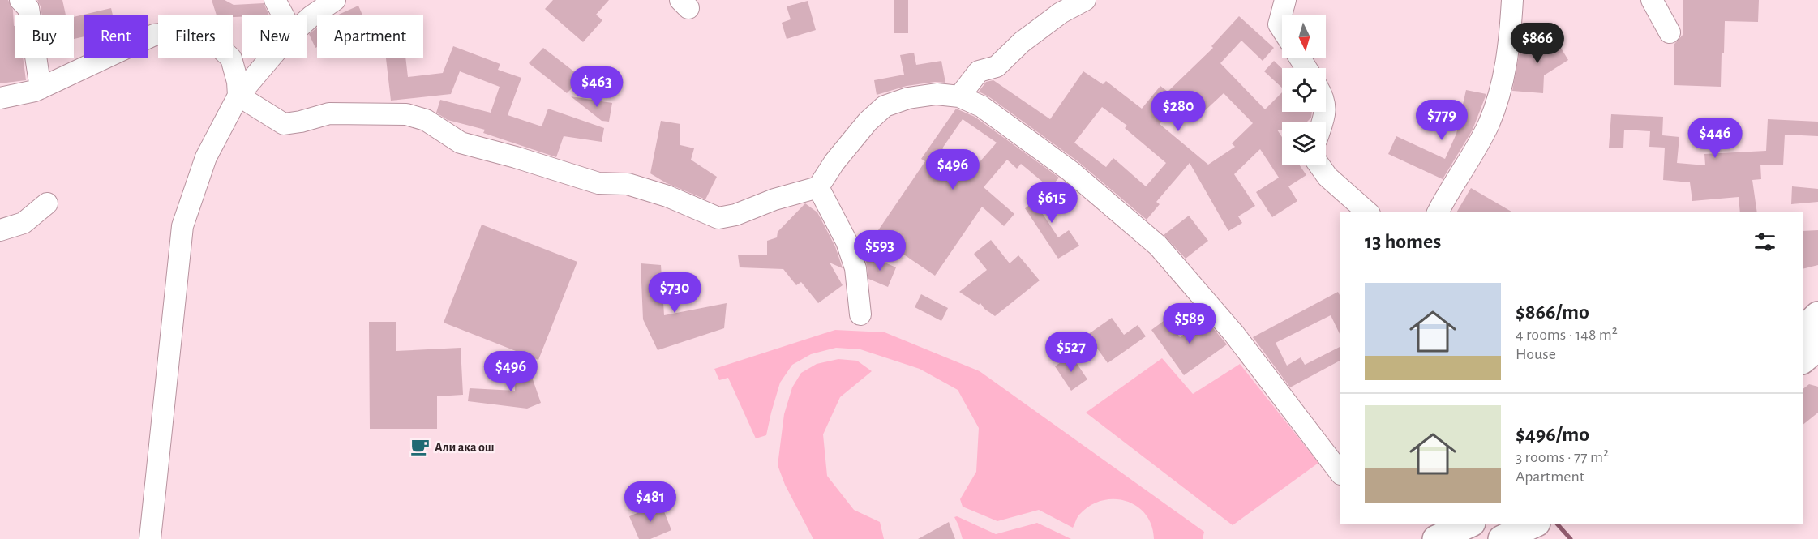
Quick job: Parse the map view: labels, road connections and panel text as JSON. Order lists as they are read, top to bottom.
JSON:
{
  "places": {
    "cafe": ["Али ака ош"]
  },
  "north": "bottom",
  "page": {
    "chip": [
      "Buy",
      "Rent",
      "Filters",
      "New",
      "Apartment"
    ],
    "price": [
      "$866",
      "$463",
      "$280",
      "$779",
      "$446",
      "$496",
      "$615",
      "$593",
      "$730",
      "$589",
      "$527",
      "$496",
      "$481"
    ],
    "heading": "13 homes",
    "list": [
      {
        "name": "$866/mo",
        "note": "4 rooms · 148 m² · House"
      },
      {
        "name": "$496/mo",
        "note": "3 rooms · 77 m² · Apartment"
      }
    ]
  }
}
